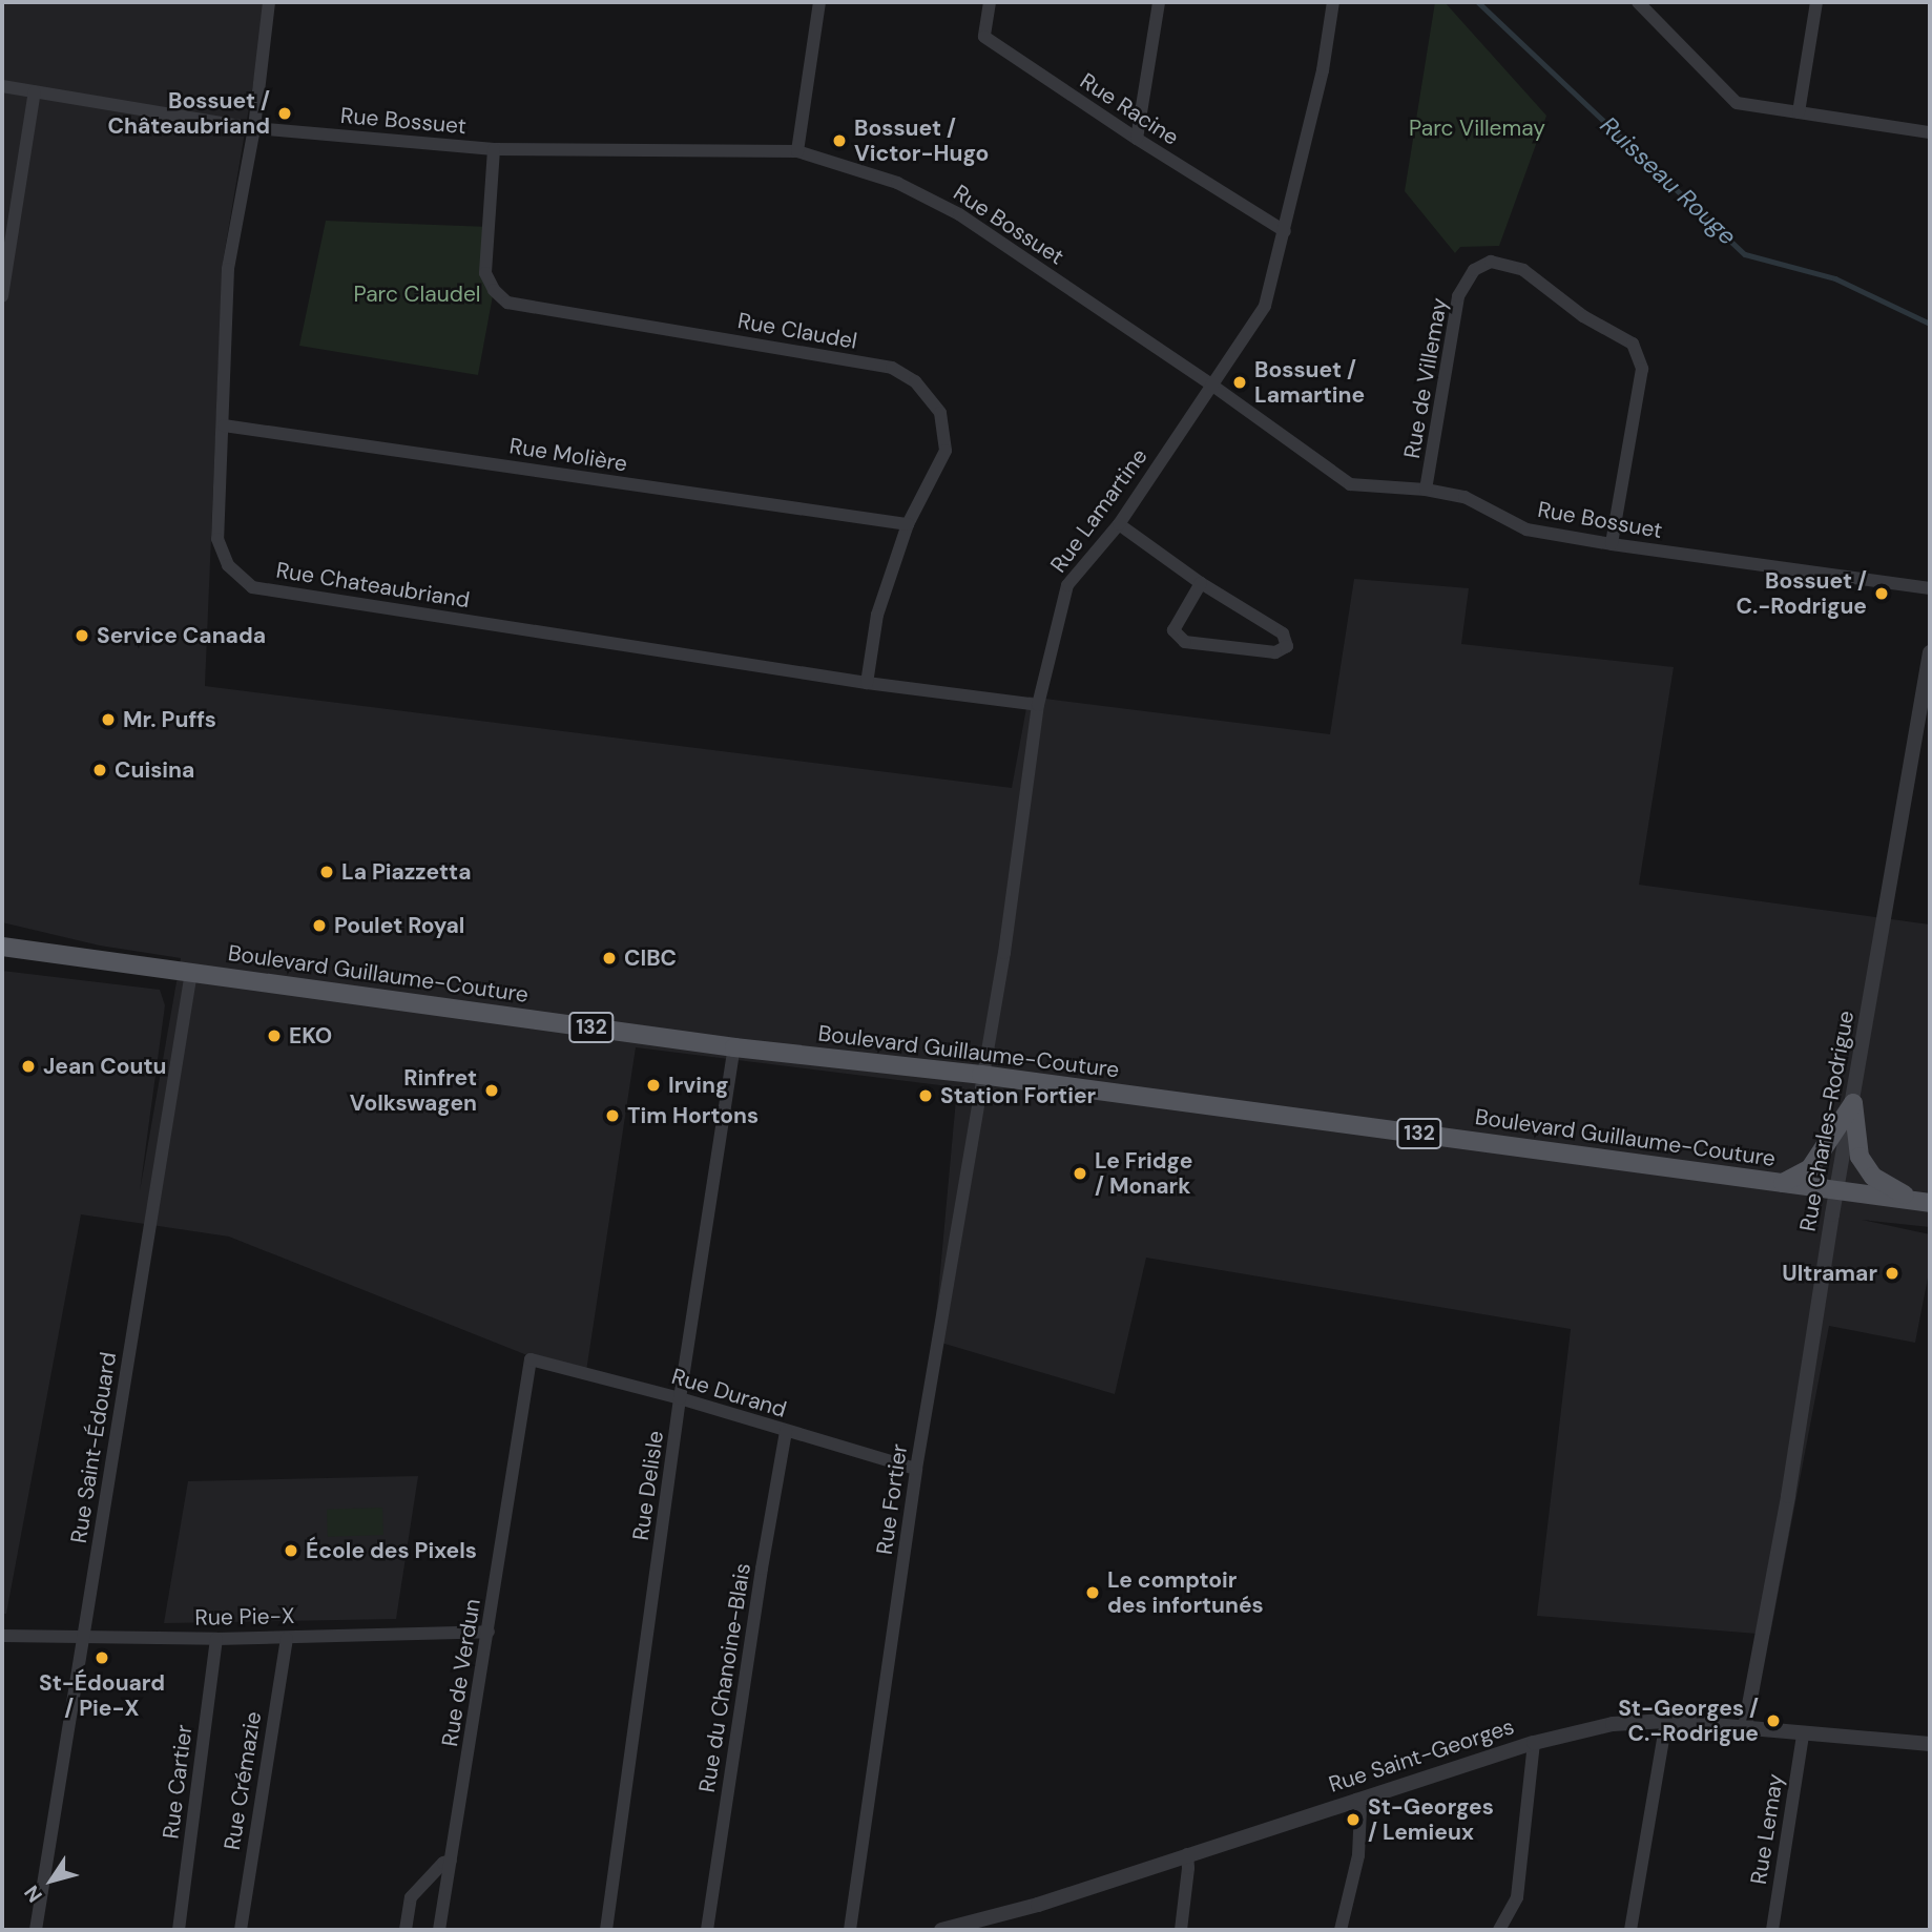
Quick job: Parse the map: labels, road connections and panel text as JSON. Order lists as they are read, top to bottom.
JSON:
{
  "streets": {
    "main road": ["Boulevard Guillaume-Couture", "132"],
    "street": [
      "Rue Racine",
      "Rue Bossuet",
      "Rue Claudel",
      "Rue de Villemay",
      "Rue Molière",
      "Rue Lamartine",
      "Rue Chateaubriand",
      "Rue Charles-Rodrigue",
      "Rue Durand",
      "Rue Saint-Édouard",
      "Rue Delisle",
      "Rue Fortier",
      "Rue Pie-X",
      "Rue de Verdun",
      "Rue du Chanoine-Blais",
      "Rue Saint-Georges",
      "Rue Crémazie",
      "Rue Cartier",
      "Rue Lemay"
    ]
  },
  "crossings": [
    ["Rue Racine", "Rue Lamartine"],
    ["Rue Bossuet", "Rue Claudel"],
    ["Rue Bossuet", "Rue de Villemay"],
    ["Rue Bossuet", "Rue Lamartine"],
    ["Rue Bossuet", "Rue Chateaubriand"],
    ["Rue Claudel", "Rue Molière"],
    ["Rue Claudel", "Rue Chateaubriand"],
    ["Rue Molière", "Rue Chateaubriand"],
    ["Rue Lamartine", "Rue Chateaubriand"],
    ["Rue Lamartine", "Boulevard Guillaume-Couture"],
    ["Rue Lamartine", "Rue Fortier"],
    ["Boulevard Guillaume-Couture", "Rue Charles-Rodrigue"],
    ["Boulevard Guillaume-Couture", "Rue Saint-Édouard"],
    ["Boulevard Guillaume-Couture", "Rue Delisle"],
    ["Boulevard Guillaume-Couture", "Rue Fortier"],
    ["Rue Charles-Rodrigue", "Rue Saint-Georges"],
    ["Rue Durand", "Rue Delisle"],
    ["Rue Durand", "Rue Fortier"],
    ["Rue Durand", "Rue de Verdun"],
    ["Rue Durand", "Rue du Chanoine-Blais"],
    ["Rue Saint-Édouard", "Rue Pie-X"],
    ["Rue Pie-X", "Rue de Verdun"],
    ["Rue Pie-X", "Rue Crémazie"],
    ["Rue Pie-X", "Rue Cartier"],
    ["Rue Saint-Georges", "Rue Lemay"]
  ],
  "water": ["Ruisseau Rouge"],
  "parks": ["Parc Villemay", "Parc Claudel"],
  "places": [
    "Bossuet / Châteaubriand",
    "Bossuet / Victor-Hugo",
    "Bossuet / Lamartine",
    "Bossuet / C.-Rodrigue",
    "Service Canada",
    "Mr. Puffs",
    "Cuisina",
    "La Piazzetta",
    "Poulet Royal",
    "CIBC",
    "EKO",
    "Jean Coutu",
    "Irving",
    "Rinfret Volkswagen",
    "Station Fortier",
    "Tim Hortons",
    "Le Fridge / Monark",
    "Ultramar",
    "École des Pixels",
    "Le comptoir des infortunés",
    "St-Édouard / Pie-X",
    "St-Georges / C.-Rodrigue",
    "St-Georges / Lemieux"
  ],
  "north": "bottom left"
}
